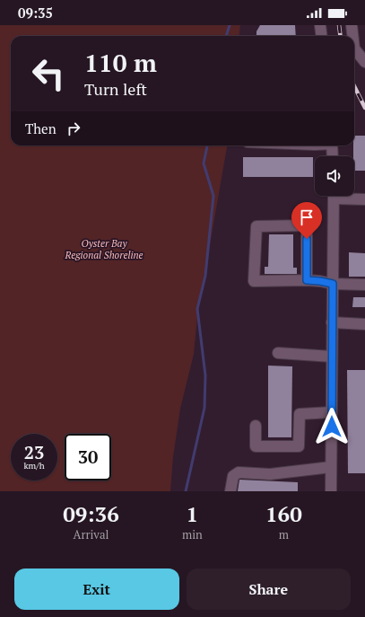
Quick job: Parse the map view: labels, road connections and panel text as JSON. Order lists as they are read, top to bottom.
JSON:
{
  "parks": ["Oyster Bay Regional Shoreline"],
  "page": {
    "status": "09:35",
    "turn": ["110 m", "Turn left"],
    "then": "Then",
    "speed": "23 km/h",
    "limit": "30",
    "eta": [
      "09:36",
      "Arrival",
      "1",
      "min",
      "160",
      "m"
    ],
    "buttons": ["Exit", "Share"]
  }
}
